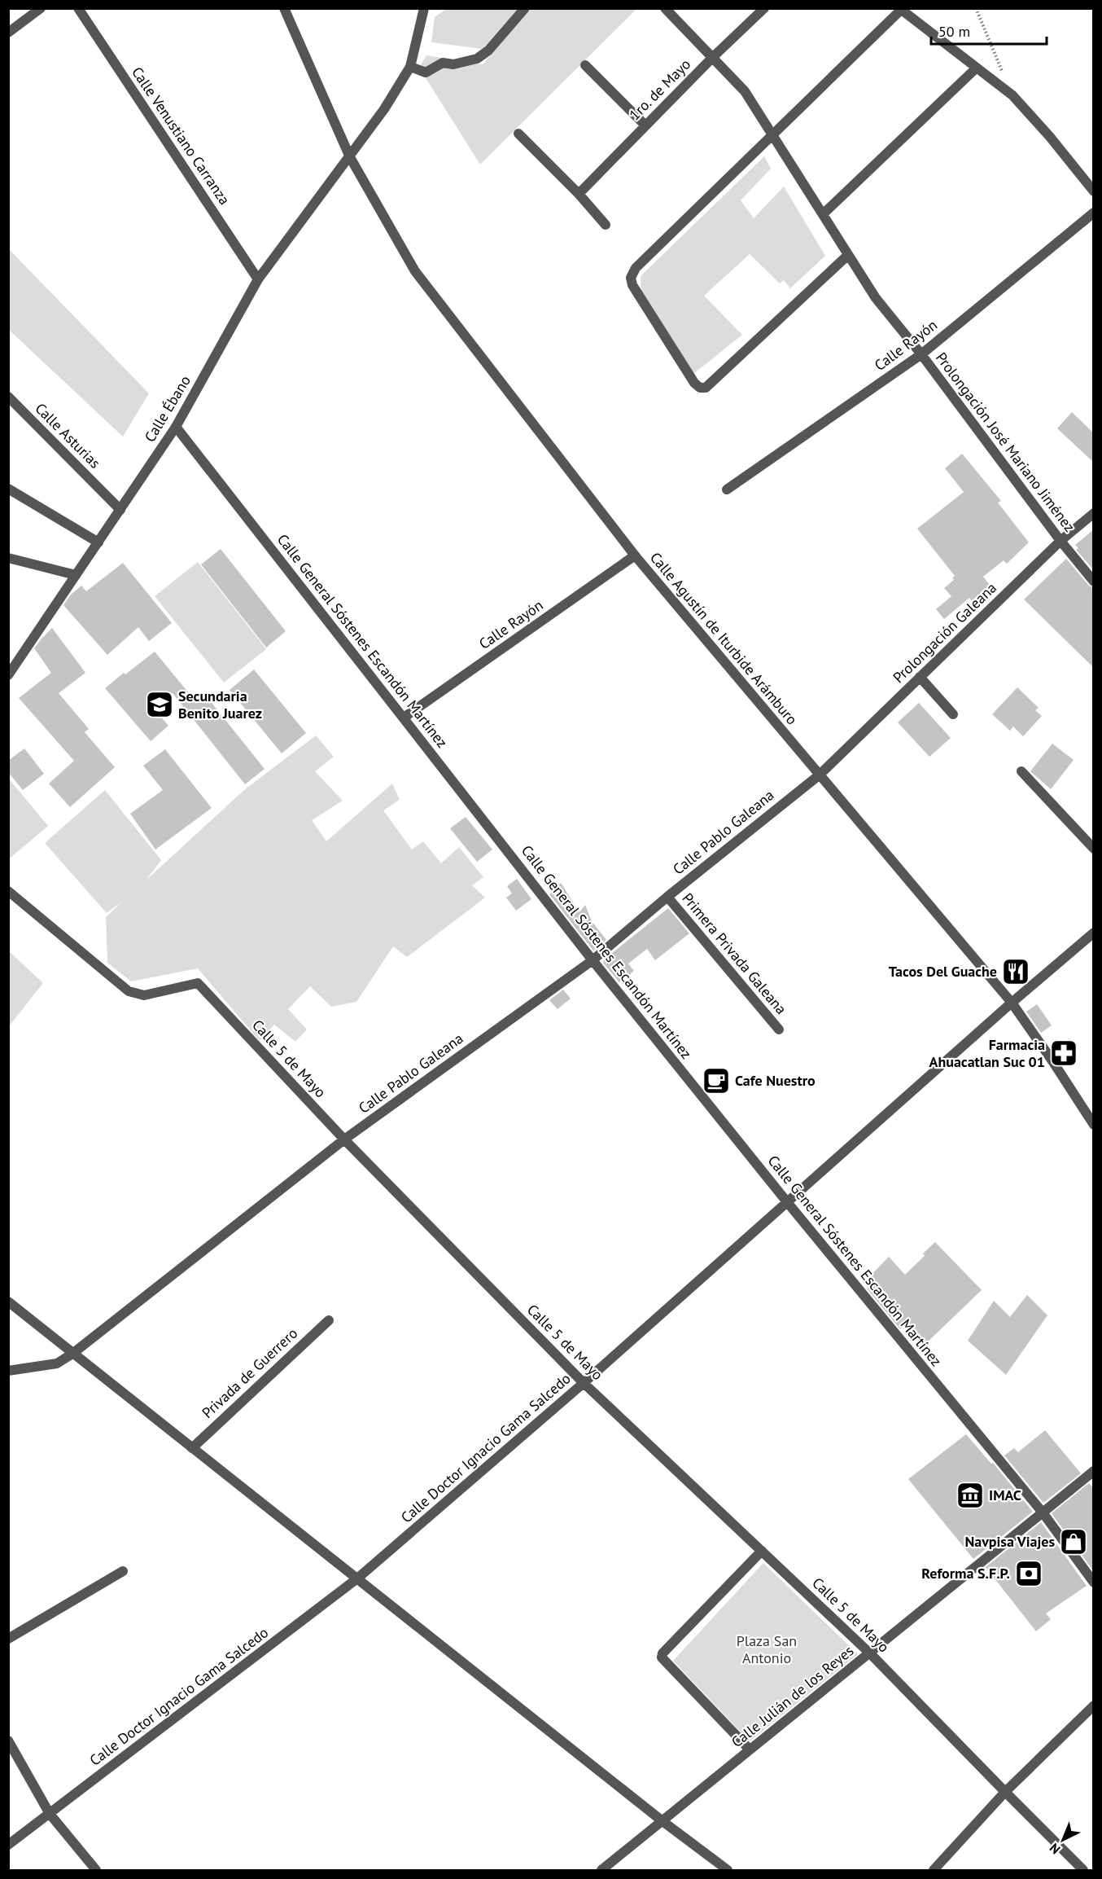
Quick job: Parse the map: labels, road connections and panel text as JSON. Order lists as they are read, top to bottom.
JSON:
{
  "streets": {
    "street": [
      "1ro. de Mayo",
      "Calle Venustiano Carranza",
      "Calle Rayón",
      "Calle Ébano",
      "Calle Asturias",
      "Prolongación José Mariano Jiménez",
      "Prolongación Galeana",
      "Calle Agustín de Iturbide Arámburo",
      "Calle General Sóstenes Escandón Martínez",
      "Calle Pablo Galeana",
      "Primera Privada Galeana",
      "Calle 5 de Mayo",
      "Privada de Guerrero",
      "Calle Doctor Ignacio Gama Salcedo",
      "Calle Julián de los Reyes"
    ]
  },
  "crossings": [
    ["1ro. de Mayo", "Prolongación José Mariano Jiménez"],
    ["Calle Venustiano Carranza", "Calle Ébano"],
    ["Calle Rayón", "Prolongación José Mariano Jiménez"],
    ["Calle Rayón", "Calle Agustín de Iturbide Arámburo"],
    ["Calle Rayón", "Calle General Sóstenes Escandón Martínez"],
    ["Calle Ébano", "Calle Asturias"],
    ["Calle Ébano", "Calle Agustín de Iturbide Arámburo"],
    ["Calle Ébano", "Calle General Sóstenes Escandón Martínez"],
    ["Prolongación José Mariano Jiménez", "Prolongación Galeana"],
    ["Prolongación Galeana", "Calle Agustín de Iturbide Arámburo"],
    ["Prolongación Galeana", "Calle Pablo Galeana"],
    ["Calle Agustín de Iturbide Arámburo", "Calle Pablo Galeana"],
    ["Calle Agustín de Iturbide Arámburo", "Calle Doctor Ignacio Gama Salcedo"],
    ["Calle General Sóstenes Escandón Martínez", "Calle Pablo Galeana"],
    ["Calle General Sóstenes Escandón Martínez", "Calle Doctor Ignacio Gama Salcedo"],
    ["Calle General Sóstenes Escandón Martínez", "Calle Julián de los Reyes"],
    ["Calle Pablo Galeana", "Primera Privada Galeana"],
    ["Calle Pablo Galeana", "Calle 5 de Mayo"],
    ["Calle 5 de Mayo", "Calle Doctor Ignacio Gama Salcedo"],
    ["Calle 5 de Mayo", "Calle Julián de los Reyes"]
  ],
  "parks": ["Plaza San Antonio"],
  "places": {
    "school or university": ["Secundaria Benito Juarez"],
    "restaurant": ["Tacos Del Guache"],
    "pharmacy": ["Farmacia Ahuacatlan Suc 01"],
    "cafe": ["Cafe Nuestro"],
    "museum": ["IMAC"],
    "shop": ["Navpisa Viajes"],
    "bank": ["Reforma S.F.P."]
  },
  "scale_bar": "50 m",
  "north": "bottom left"
}
